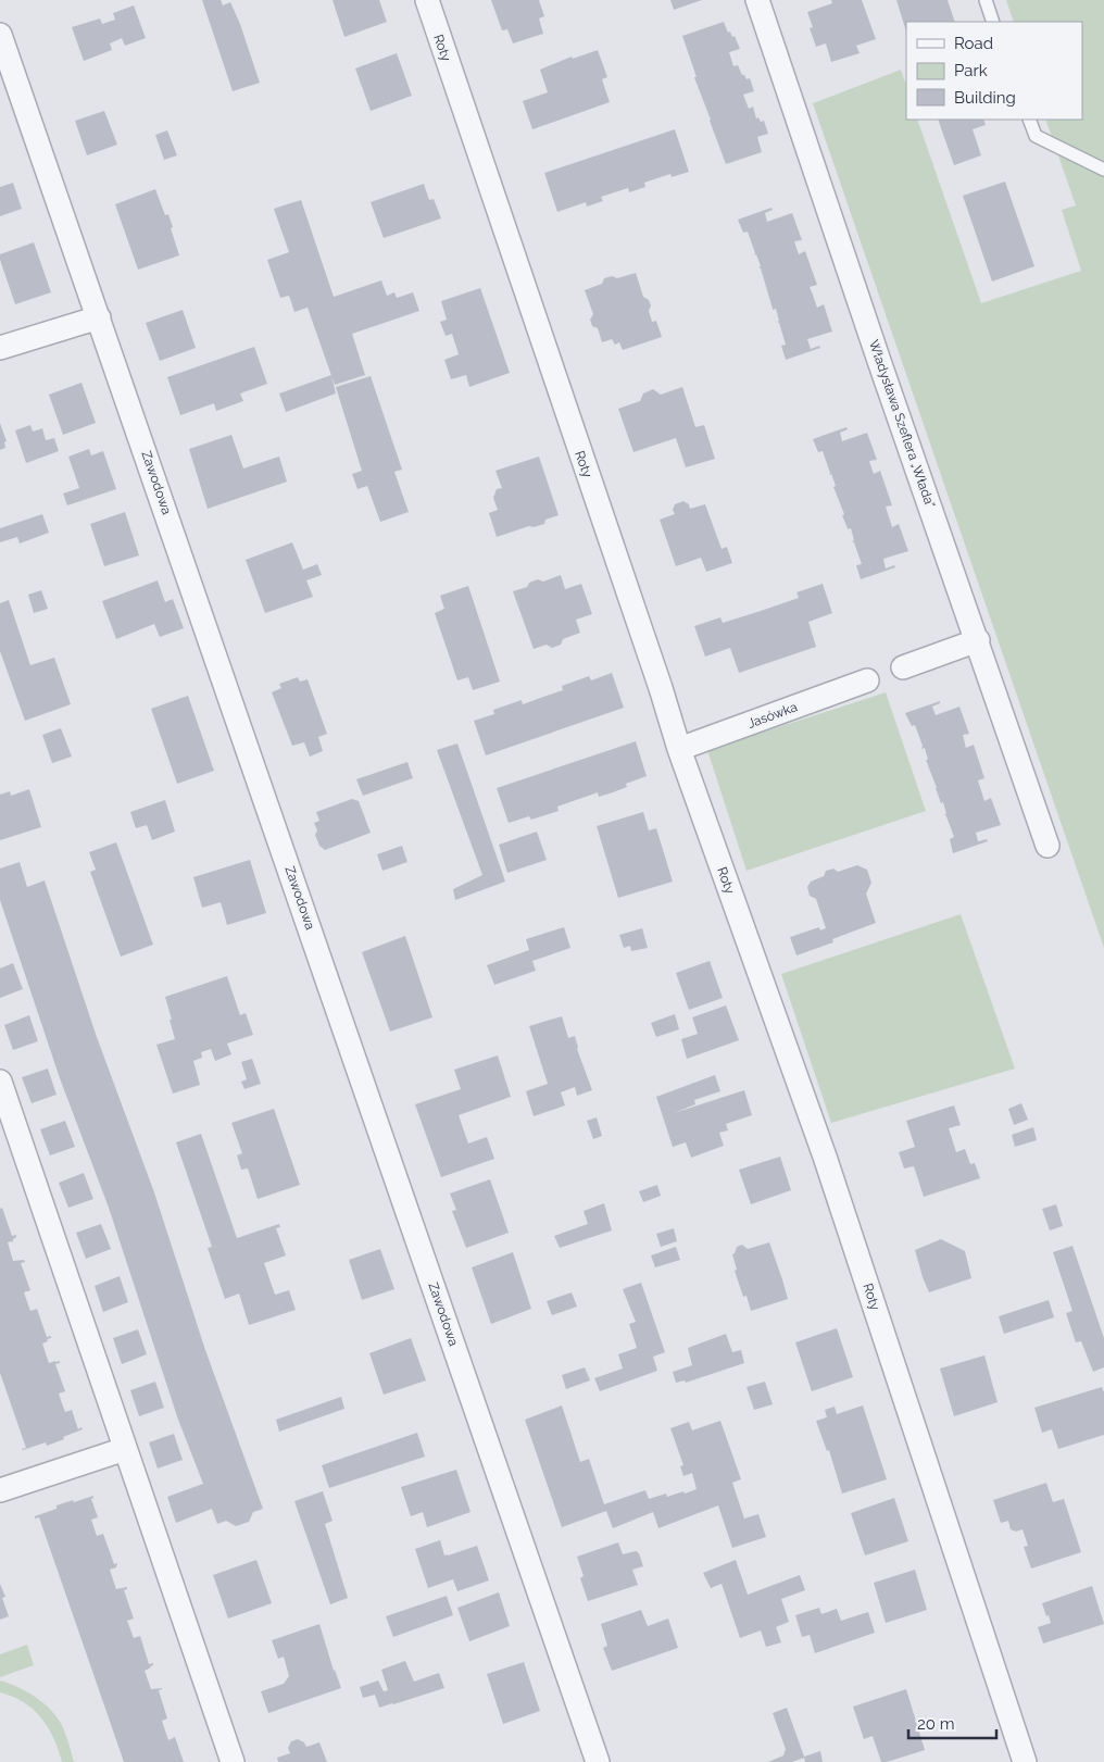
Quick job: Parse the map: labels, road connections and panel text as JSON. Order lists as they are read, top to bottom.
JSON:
{
  "streets": {
    "street": [
      "Roty",
      "Władysława Szeflera „Włada”",
      "Zawodowa",
      "Jasówka"
    ]
  },
  "crossings": [
    ["Roty", "Jasówka"]
  ],
  "legend": ["Road", "Park", "Building"],
  "scale_bar": "20 m"
}
